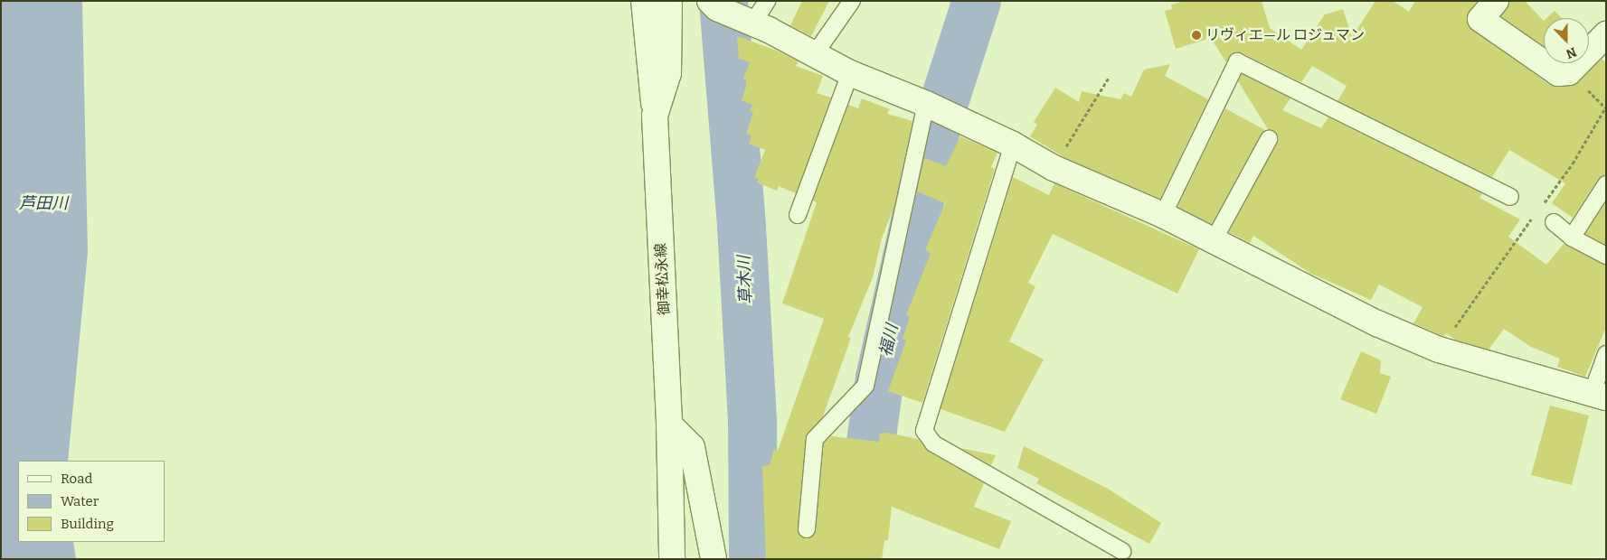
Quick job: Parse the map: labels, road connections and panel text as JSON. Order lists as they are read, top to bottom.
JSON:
{
  "streets": {
    "street": ["御幸松永線"]
  },
  "water": ["芦田川", "草木川", "福川"],
  "places": ["リヴィエ―ル ロジュマン"],
  "legend": ["Road", "Water", "Building"],
  "north": "bottom"
}
